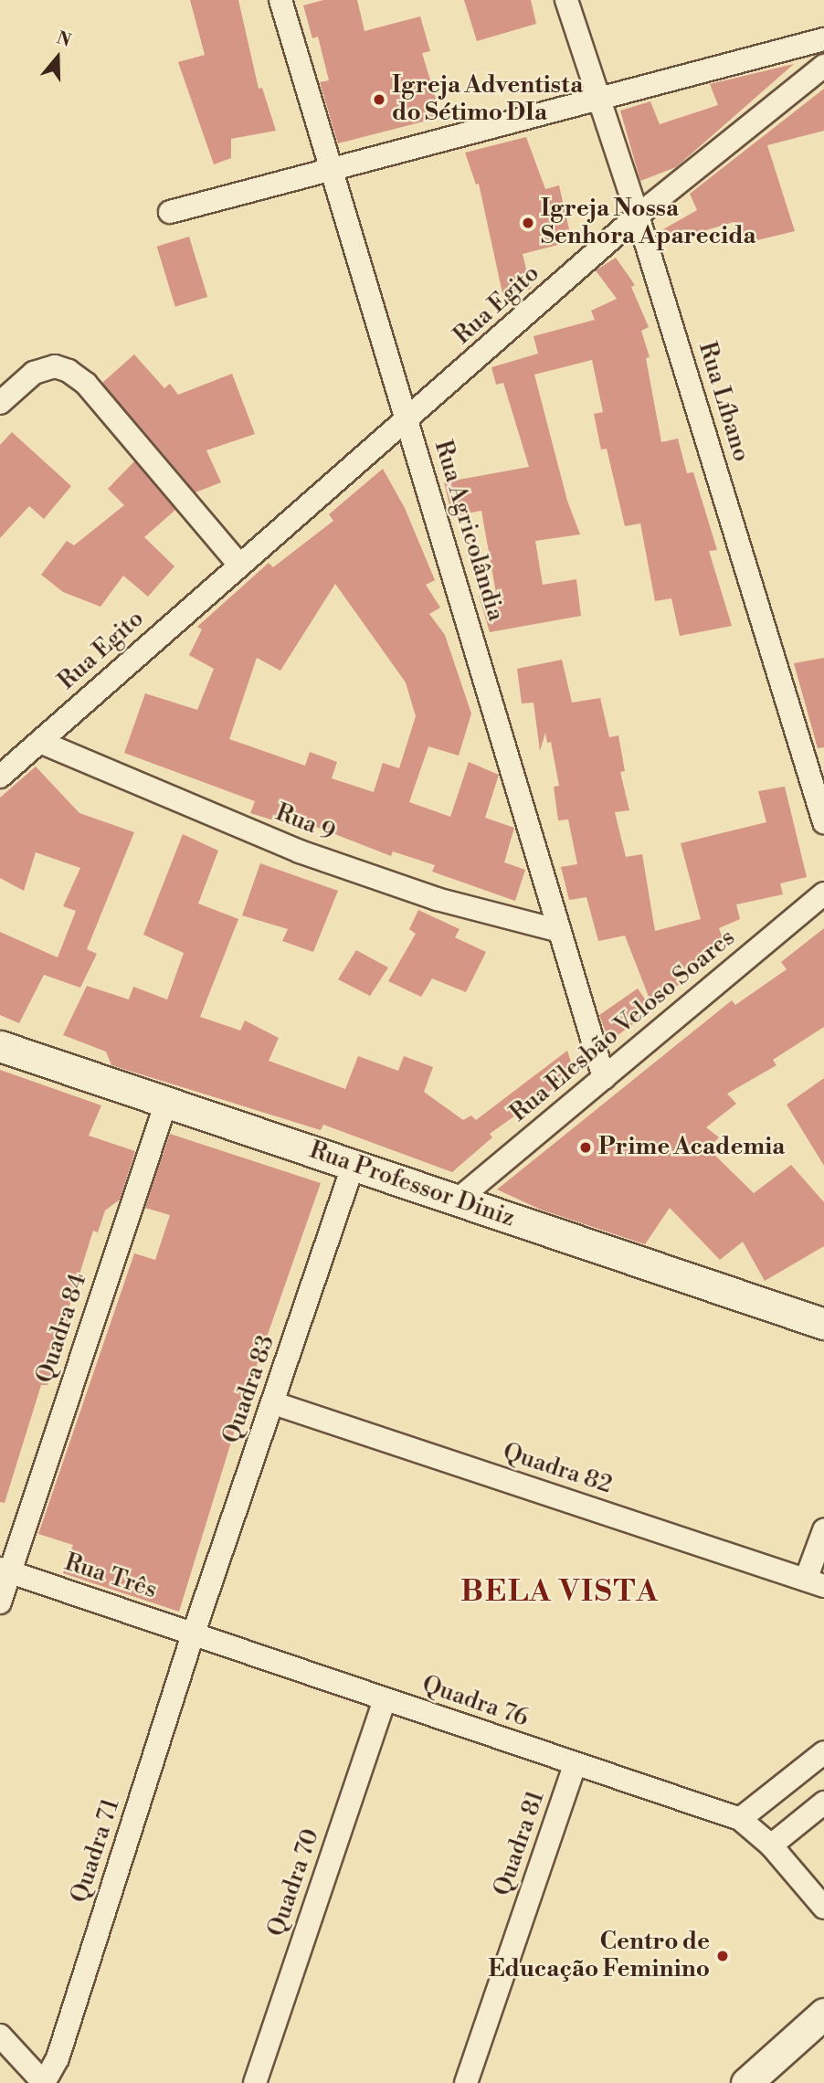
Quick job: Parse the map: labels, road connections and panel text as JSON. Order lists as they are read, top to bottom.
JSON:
{
  "streets": {
    "street": [
      "Rua Egito",
      "Rua Líbano",
      "Rua Agricolândia",
      "Rua 9",
      "Rua Elesbão Veloso Soares",
      "Rua Professor Diniz",
      "Quadra 84",
      "Quadra 83",
      "Quadra 82",
      "Rua Três",
      "Quadra 76",
      "Quadra 81",
      "Quadra 71",
      "Quadra 70"
    ]
  },
  "crossings": [
    ["Rua Egito", "Rua Líbano"],
    ["Rua Egito", "Rua Agricolândia"],
    ["Rua Egito", "Rua 9"],
    ["Rua Agricolândia", "Rua 9"],
    ["Rua Agricolândia", "Rua Elesbão Veloso Soares"],
    ["Rua Elesbão Veloso Soares", "Rua Professor Diniz"],
    ["Rua Professor Diniz", "Quadra 84"],
    ["Rua Professor Diniz", "Quadra 83"],
    ["Quadra 84", "Rua Três"],
    ["Quadra 83", "Quadra 82"],
    ["Quadra 83", "Rua Três"],
    ["Quadra 83", "Quadra 76"],
    ["Quadra 83", "Quadra 71"],
    ["Rua Três", "Quadra 76"],
    ["Rua Três", "Quadra 71"],
    ["Quadra 76", "Quadra 81"],
    ["Quadra 76", "Quadra 71"],
    ["Quadra 76", "Quadra 70"]
  ],
  "districts": ["BELA VISTA"],
  "places": [
    "Igreja Adventista do Sétimo DIa",
    "Igreja Nossa Senhora Aparecida",
    "Prime Academia",
    "Centro de Educação Feminino"
  ],
  "north": "top"
}
